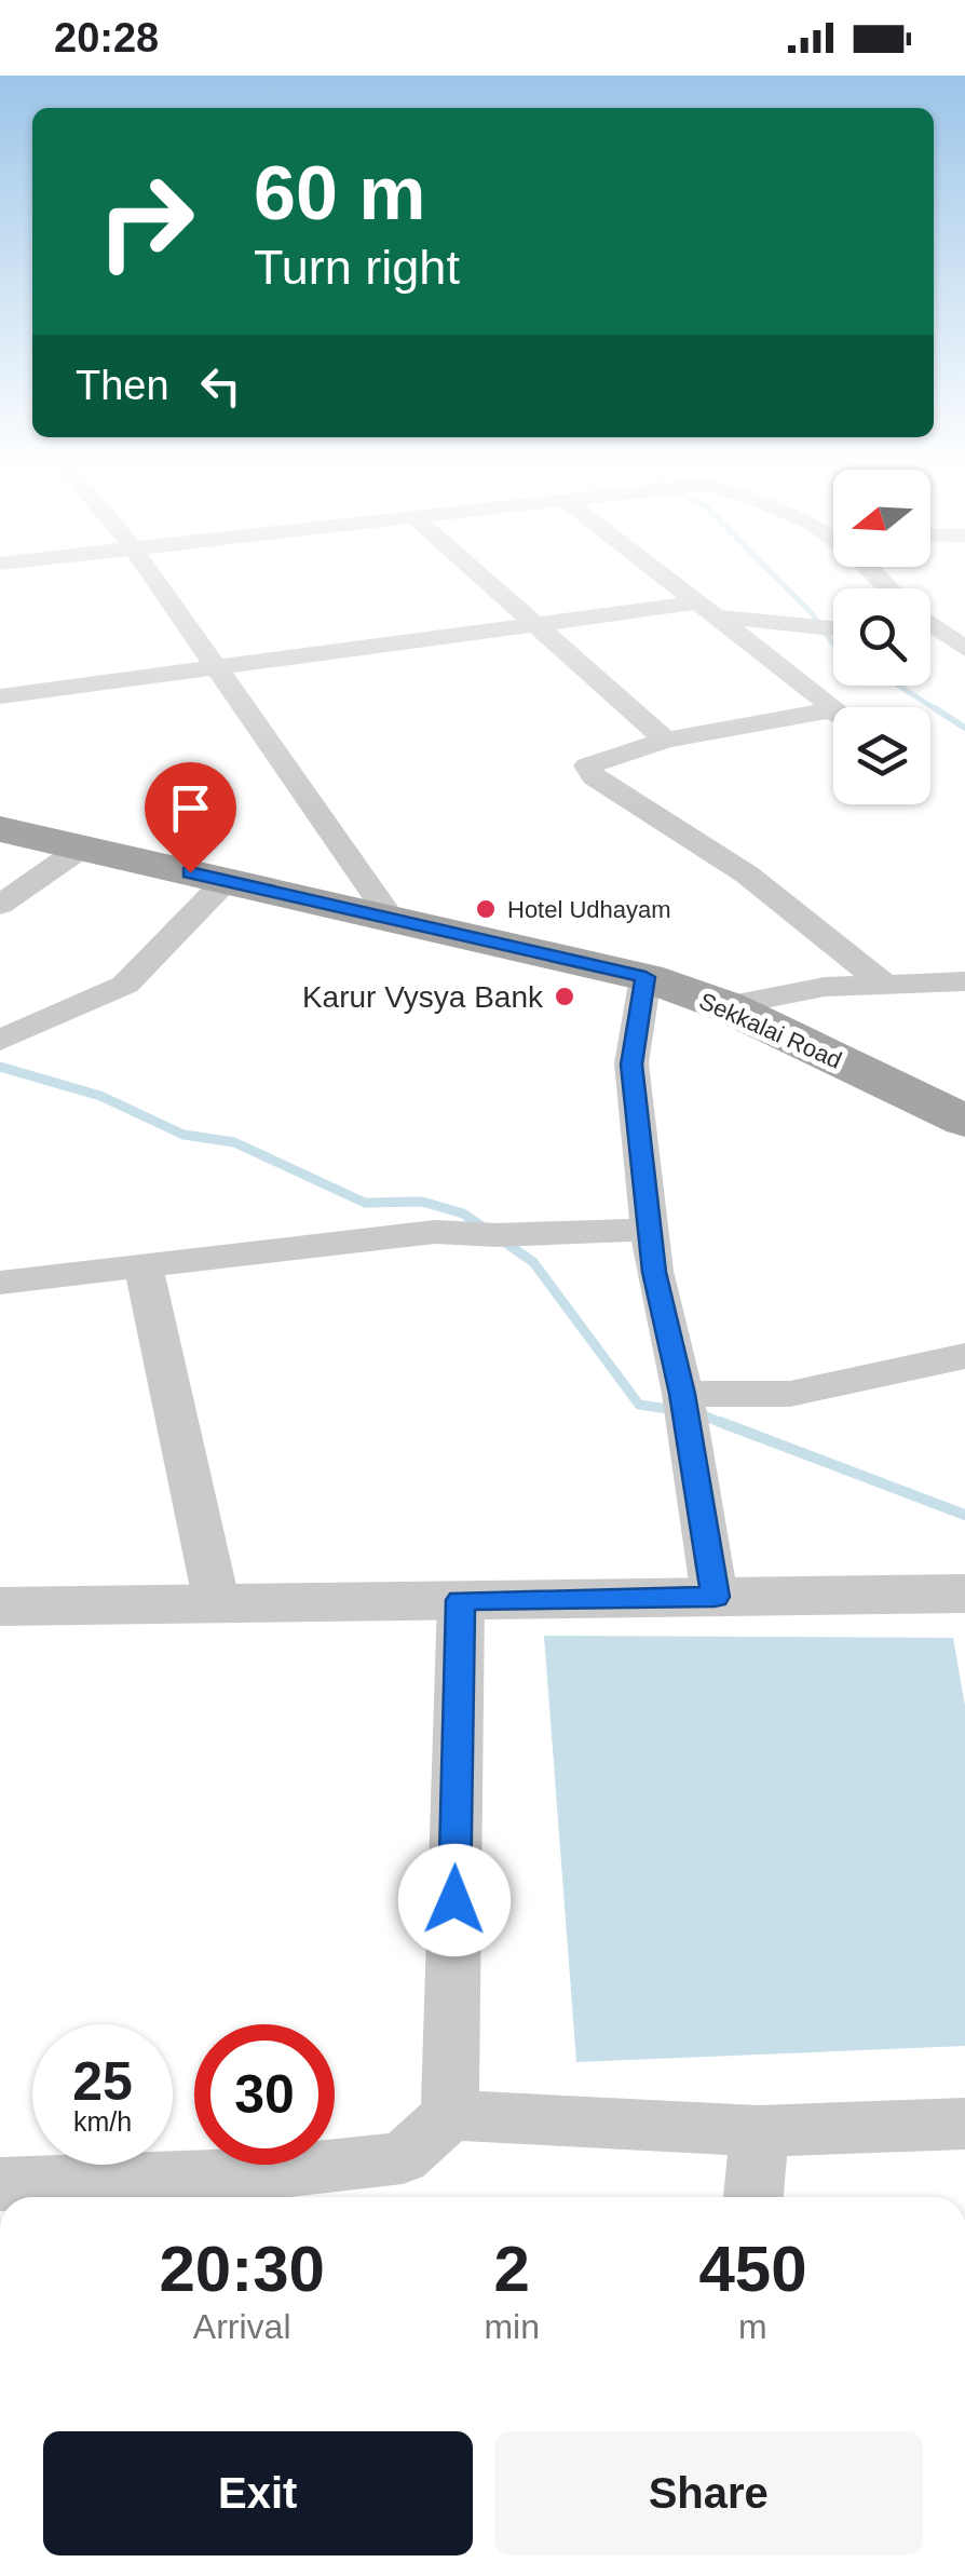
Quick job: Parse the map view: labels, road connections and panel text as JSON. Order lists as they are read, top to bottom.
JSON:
{
  "streets": {
    "main road": ["Sekkalai Road"]
  },
  "places": ["Hotel Udhayam", "Karur Vysya Bank"],
  "north": "left",
  "page": {
    "status": "20:28",
    "turn": ["60 m", "Turn right"],
    "then": "Then",
    "speed": "25 km/h",
    "limit": "30",
    "eta": [
      "20:30",
      "Arrival",
      "2",
      "min",
      "450",
      "m"
    ],
    "buttons": ["Exit", "Share"]
  }
}
